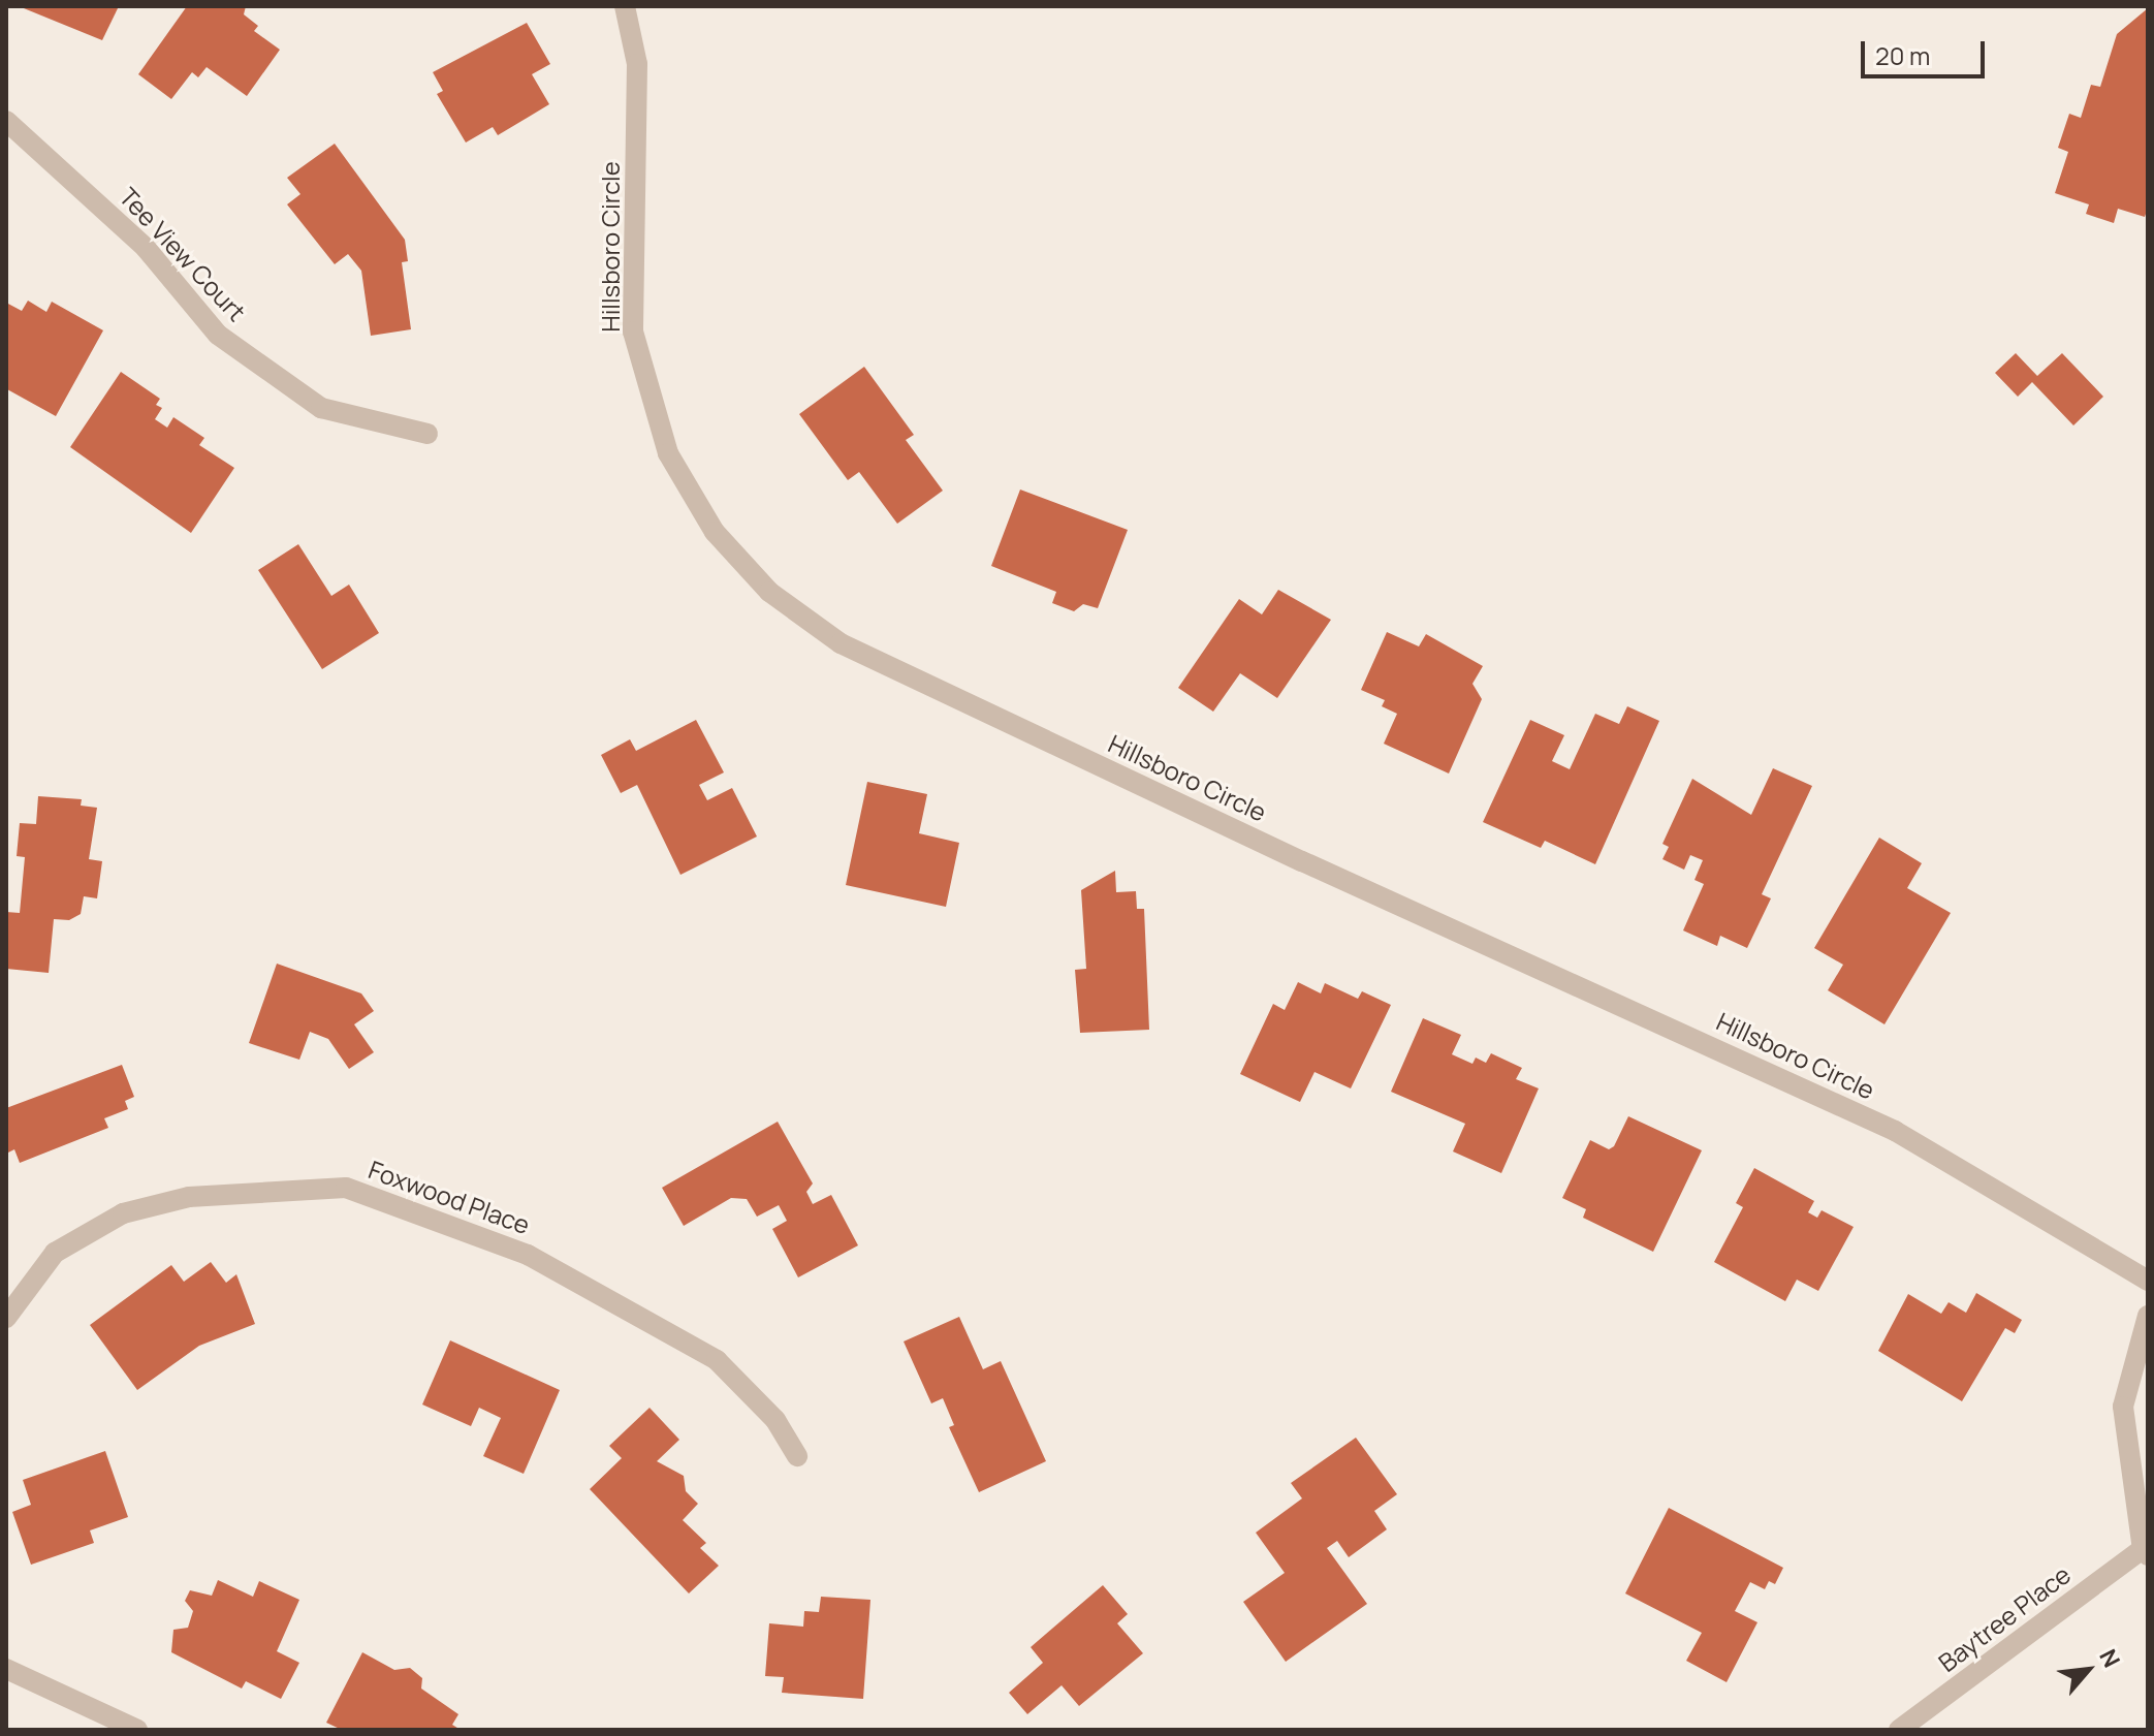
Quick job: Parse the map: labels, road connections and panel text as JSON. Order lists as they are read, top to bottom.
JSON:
{
  "streets": {
    "street": [
      "Hillsboro Circle",
      "Tee View Court",
      "Foxwood Place",
      "Baytree Place"
    ]
  },
  "scale_bar": "20 m",
  "north": "top right"
}
